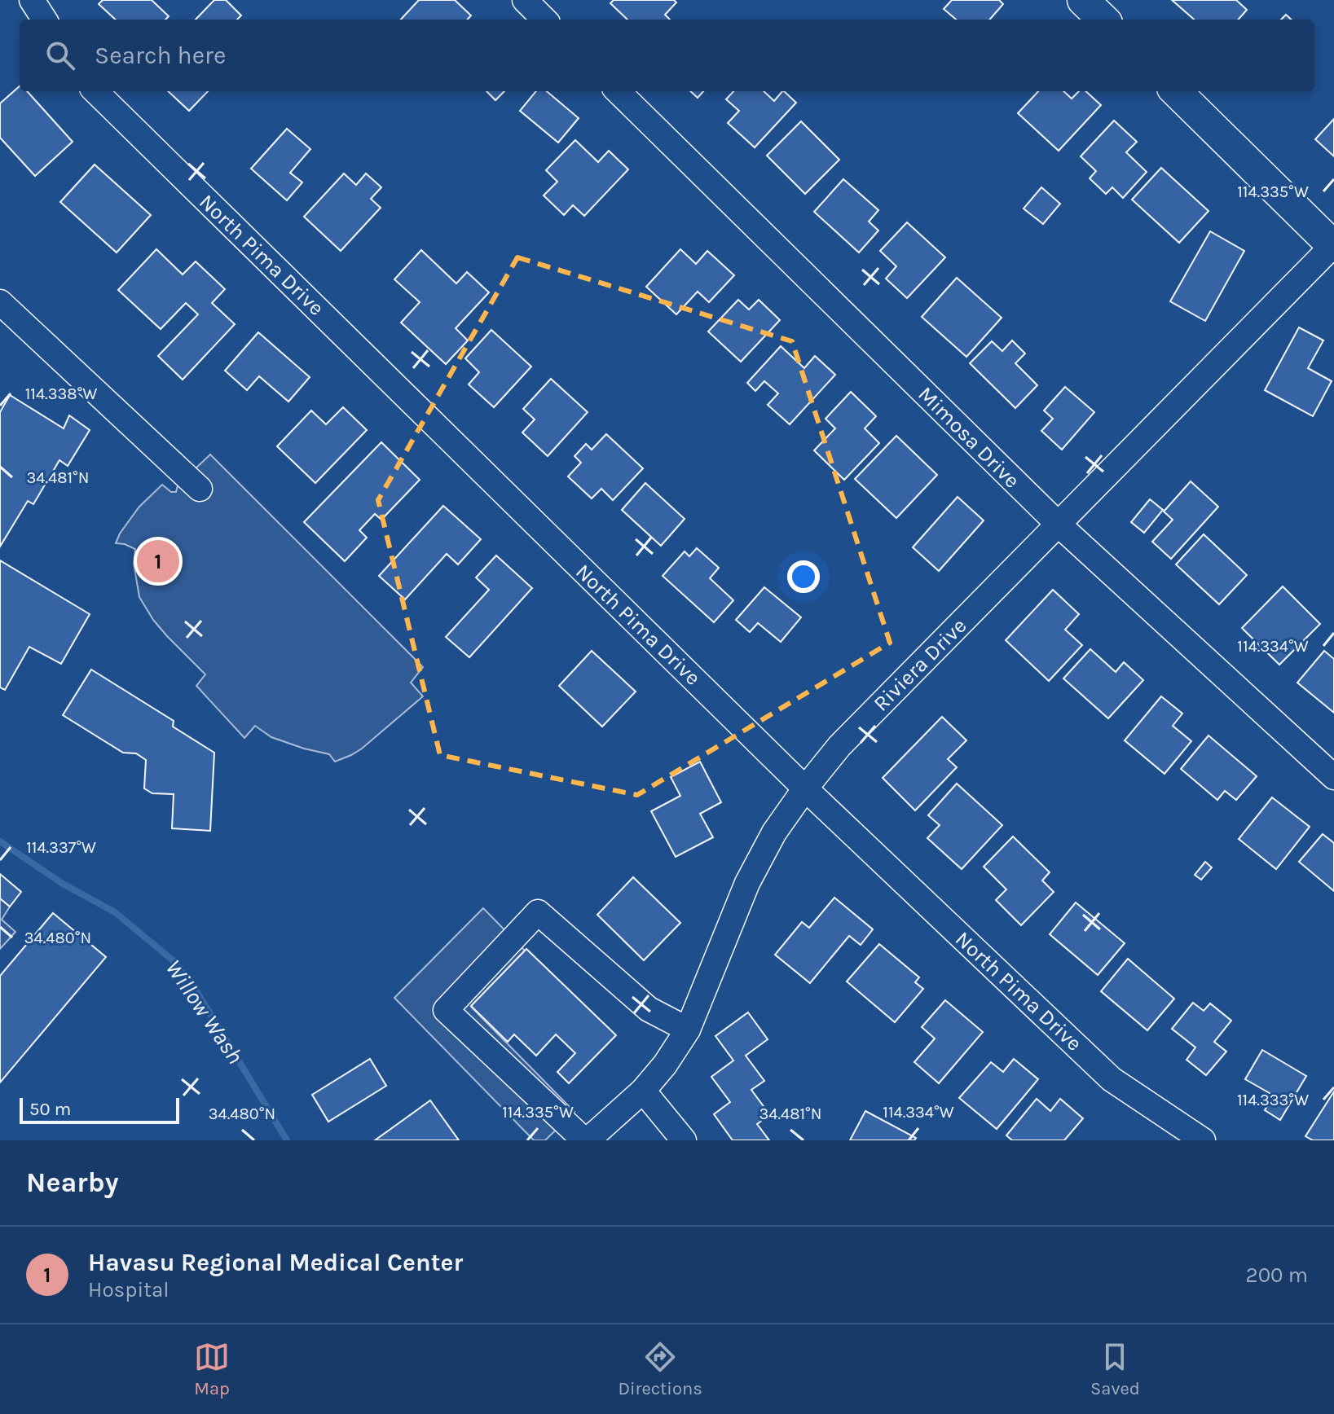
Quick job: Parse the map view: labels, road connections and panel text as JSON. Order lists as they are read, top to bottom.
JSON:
{
  "streets": {
    "street": ["North Pima Drive", "Mimosa Drive", "Riviera Drive"]
  },
  "crossings": [
    ["North Pima Drive", "Riviera Drive"],
    ["Mimosa Drive", "Riviera Drive"]
  ],
  "water": ["Willow Wash"],
  "scale_bar": "50 m",
  "page": {
    "search": "Search here",
    "pins": "1",
    "scale": "50 m",
    "heading": "Nearby",
    "list": [
      {
        "mark": "1",
        "name": "Havasu Regional Medical Center",
        "note": "Hospital",
        "value": "200 m"
      }
    ],
    "nav": ["Map", "Directions", "Saved"]
  },
  "coordinates": [
    "114.335°W",
    "114.338°W",
    "34.481°N",
    "114.334°W",
    "114.337°W",
    "34.480°N",
    "114.333°W"
  ]
}
